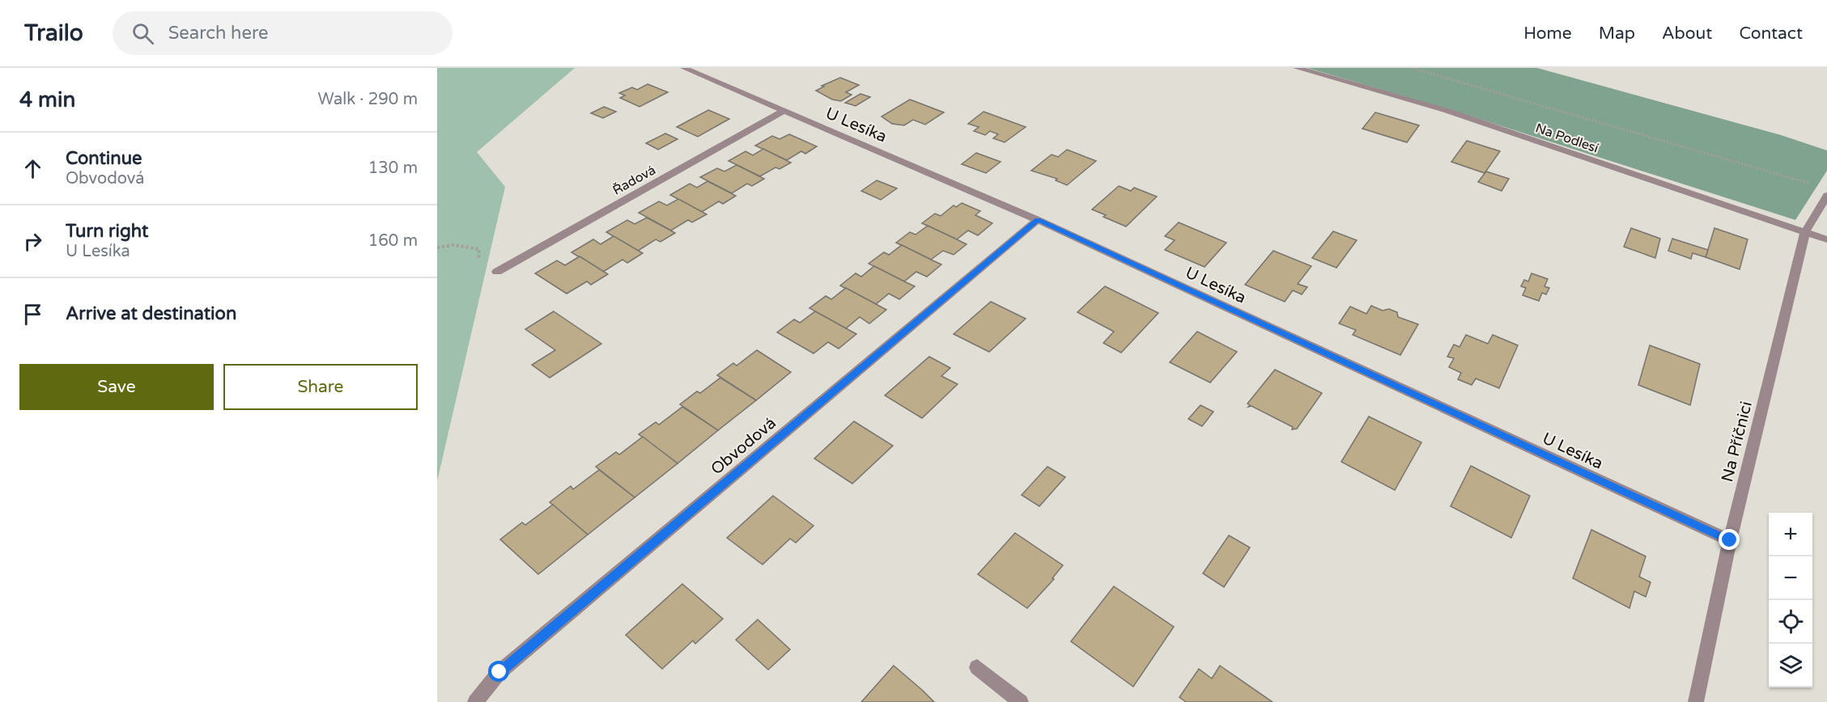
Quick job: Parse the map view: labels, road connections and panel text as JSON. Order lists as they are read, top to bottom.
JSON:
{
  "streets": {
    "street": [
      "U Lesíka",
      "Na Podlesí",
      "Řadová",
      "Na Příčnici",
      "Obvodová"
    ]
  },
  "crossings": [
    ["U Lesíka", "Řadová"],
    ["U Lesíka", "Na Příčnici"],
    ["U Lesíka", "Obvodová"],
    ["Na Podlesí", "Na Příčnici"]
  ],
  "page": {
    "header": "Trailo",
    "search": "Search here",
    "nav": [
      "Home",
      "Map",
      "About",
      "Contact"
    ],
    "heading": ["4 min", "Walk · 290 m"],
    "list": [
      ["Continue", "Obvodová", "130 m"],
      ["Turn right", "U Lesíka", "160 m"],
      "Arrive at destination"
    ],
    "buttons": ["Save", "Share"],
    "map_buttons": ["+", "−"]
  }
}
